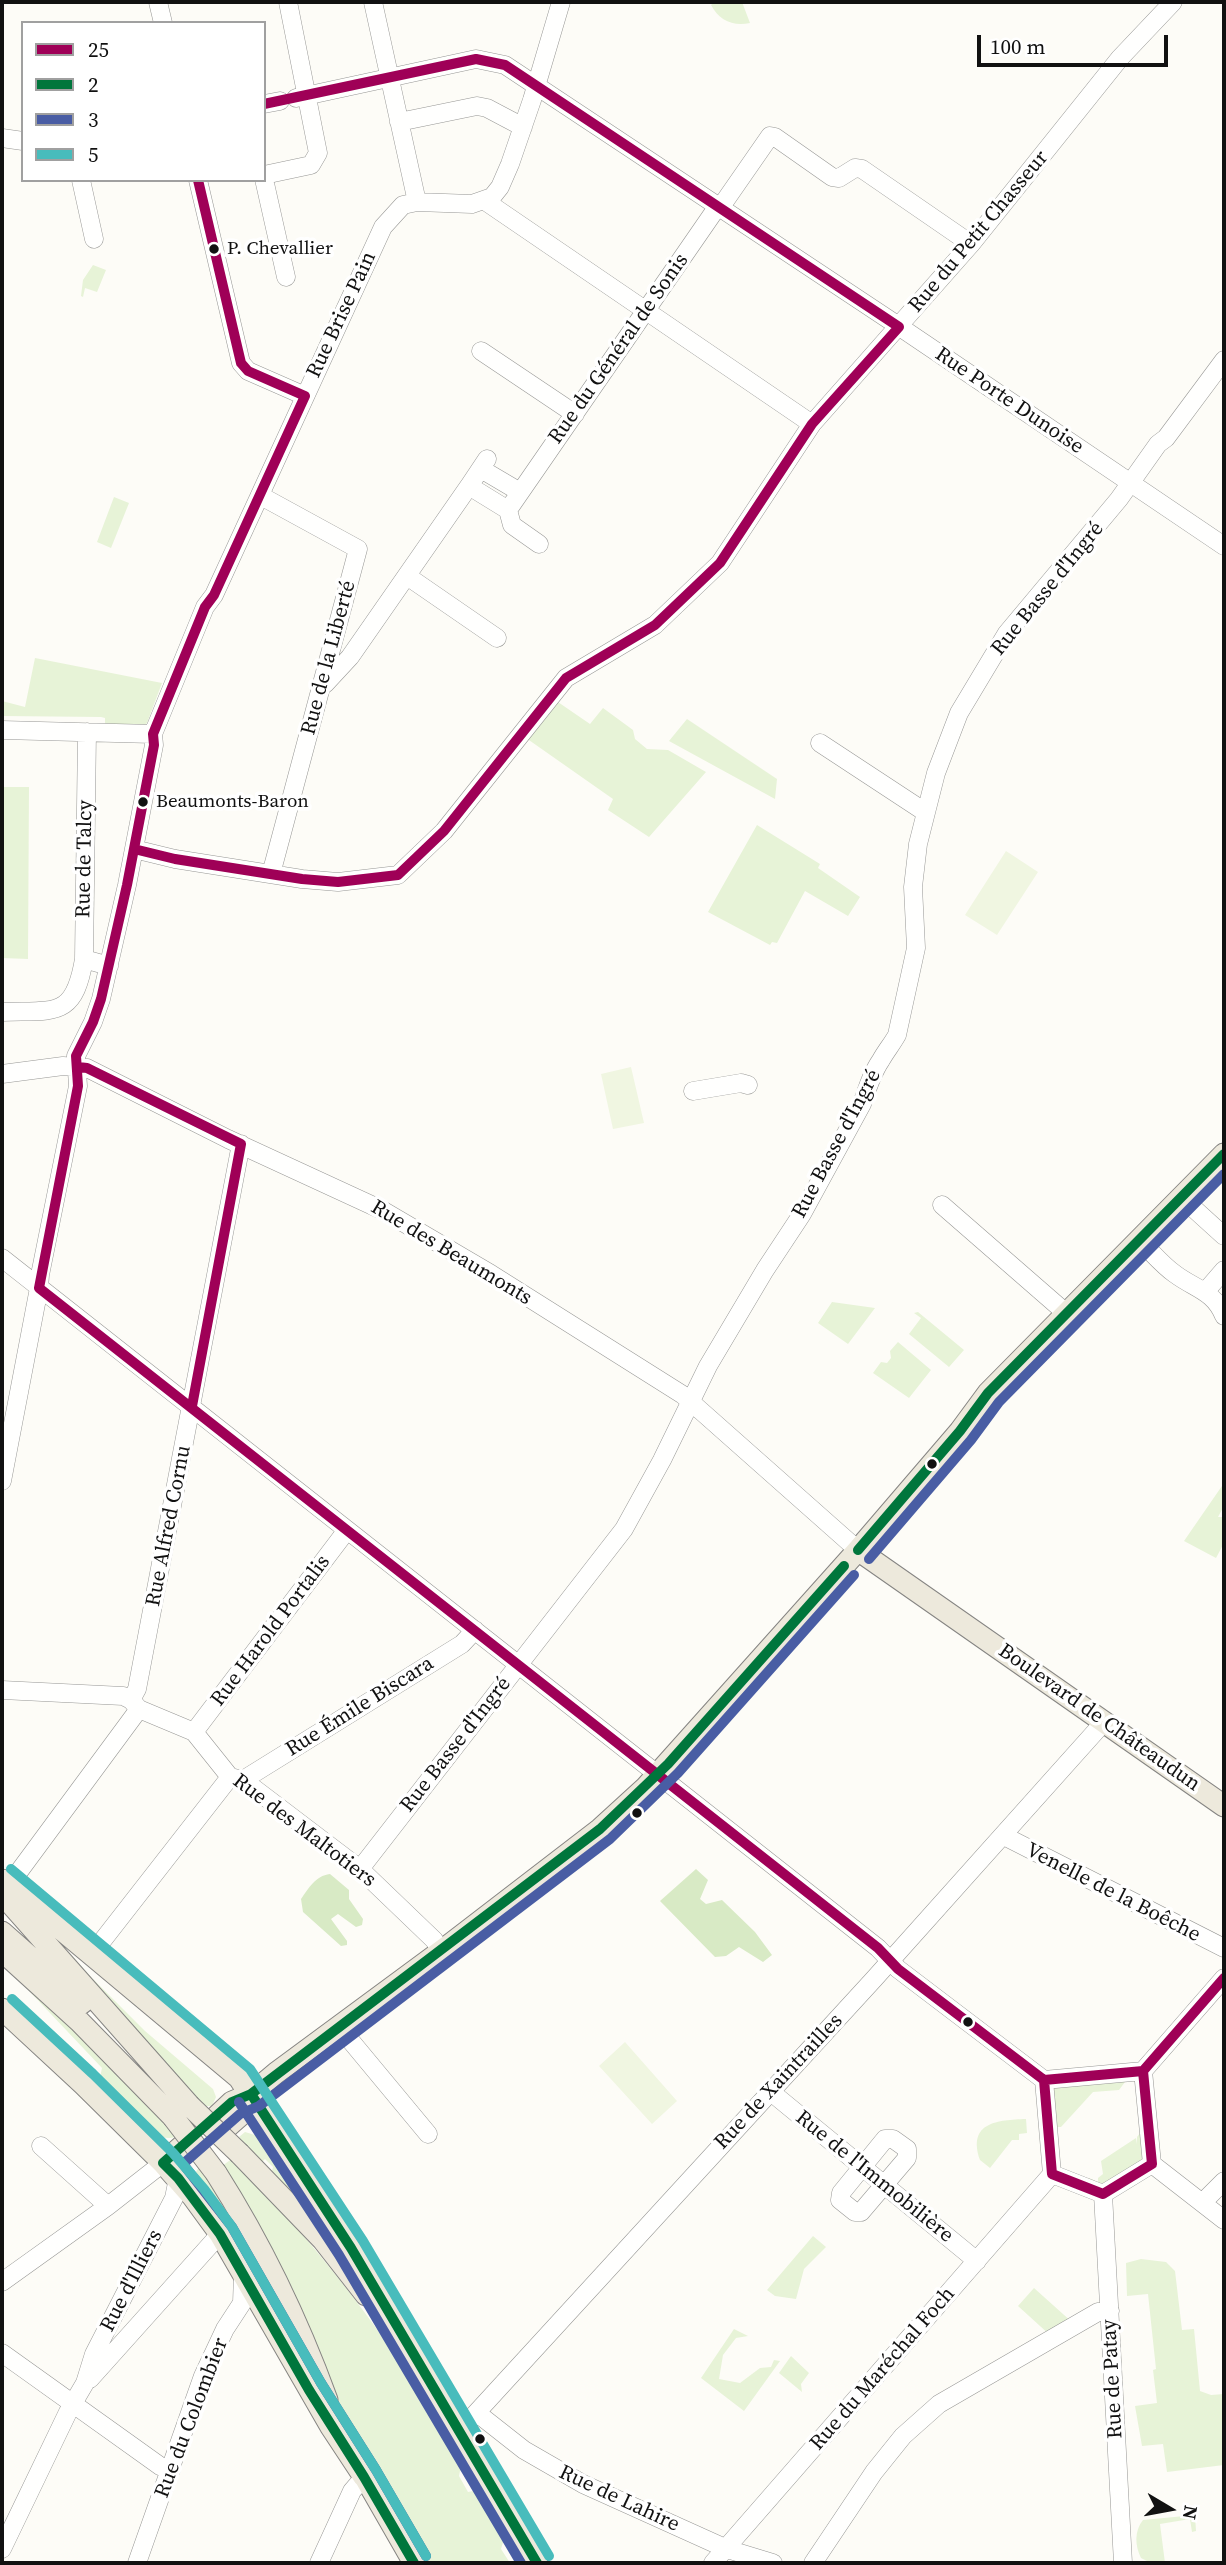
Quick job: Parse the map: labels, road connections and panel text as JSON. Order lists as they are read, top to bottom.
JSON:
{
  "streets": {
    "main road": ["Boulevard de Châteaudun"],
    "street": [
      "Rue du Petit Chasseur",
      "Rue Brise Pain",
      "Rue du Général de Sonis",
      "Rue Porte Dunoise",
      "Rue Basse d'Ingré",
      "Rue de la Liberté",
      "Rue de Talcy",
      "Rue des Beaumonts",
      "Rue Alfred Cornu",
      "Rue Harold Portalis",
      "Rue Émile Biscara",
      "Rue des Maltotiers",
      "Venelle de la Boêche",
      "Rue de Xaintrailles",
      "Rue de l'Immobilière",
      "Rue d'Illiers",
      "Rue du Maréchal Foch",
      "Rue de Patay",
      "Rue du Colombier",
      "Rue de Lahire"
    ]
  },
  "crossings": [
    ["Rue du Petit Chasseur", "Rue Brise Pain"],
    ["Rue du Petit Chasseur", "Rue du Général de Sonis"],
    ["Rue du Petit Chasseur", "Rue Porte Dunoise"],
    ["Rue du Petit Chasseur", "Rue de la Liberté"],
    ["Rue Brise Pain", "Rue de la Liberté"],
    ["Rue Brise Pain", "Rue des Beaumonts"],
    ["Rue du Général de Sonis", "Rue Porte Dunoise"],
    ["Rue Porte Dunoise", "Rue Basse d'Ingré"],
    ["Rue Basse d'Ingré", "Rue des Beaumonts"],
    ["Rue Basse d'Ingré", "Rue des Maltotiers"],
    ["Rue des Beaumonts", "Rue Alfred Cornu"],
    ["Rue des Beaumonts", "Boulevard de Châteaudun"],
    ["Rue Alfred Cornu", "Rue des Maltotiers"],
    ["Rue Harold Portalis", "Rue des Maltotiers"],
    ["Rue Émile Biscara", "Rue des Maltotiers"],
    ["Boulevard de Châteaudun", "Rue de Xaintrailles"],
    ["Venelle de la Boêche", "Rue de Xaintrailles"],
    ["Rue de Xaintrailles", "Rue de l'Immobilière"],
    ["Rue de Xaintrailles", "Rue de Lahire"],
    ["Rue de l'Immobilière", "Rue du Maréchal Foch"],
    ["Rue du Maréchal Foch", "Rue de Lahire"]
  ],
  "places": ["P. Chevallier", "Beaumonts-Baron"],
  "lines": [
    "transit line 25",
    "transit line 2",
    "transit line 3",
    "transit line 5"
  ],
  "legend": [
    "25",
    "2",
    "3",
    "5"
  ],
  "scale_bar": "100 m",
  "north": "right"
}
